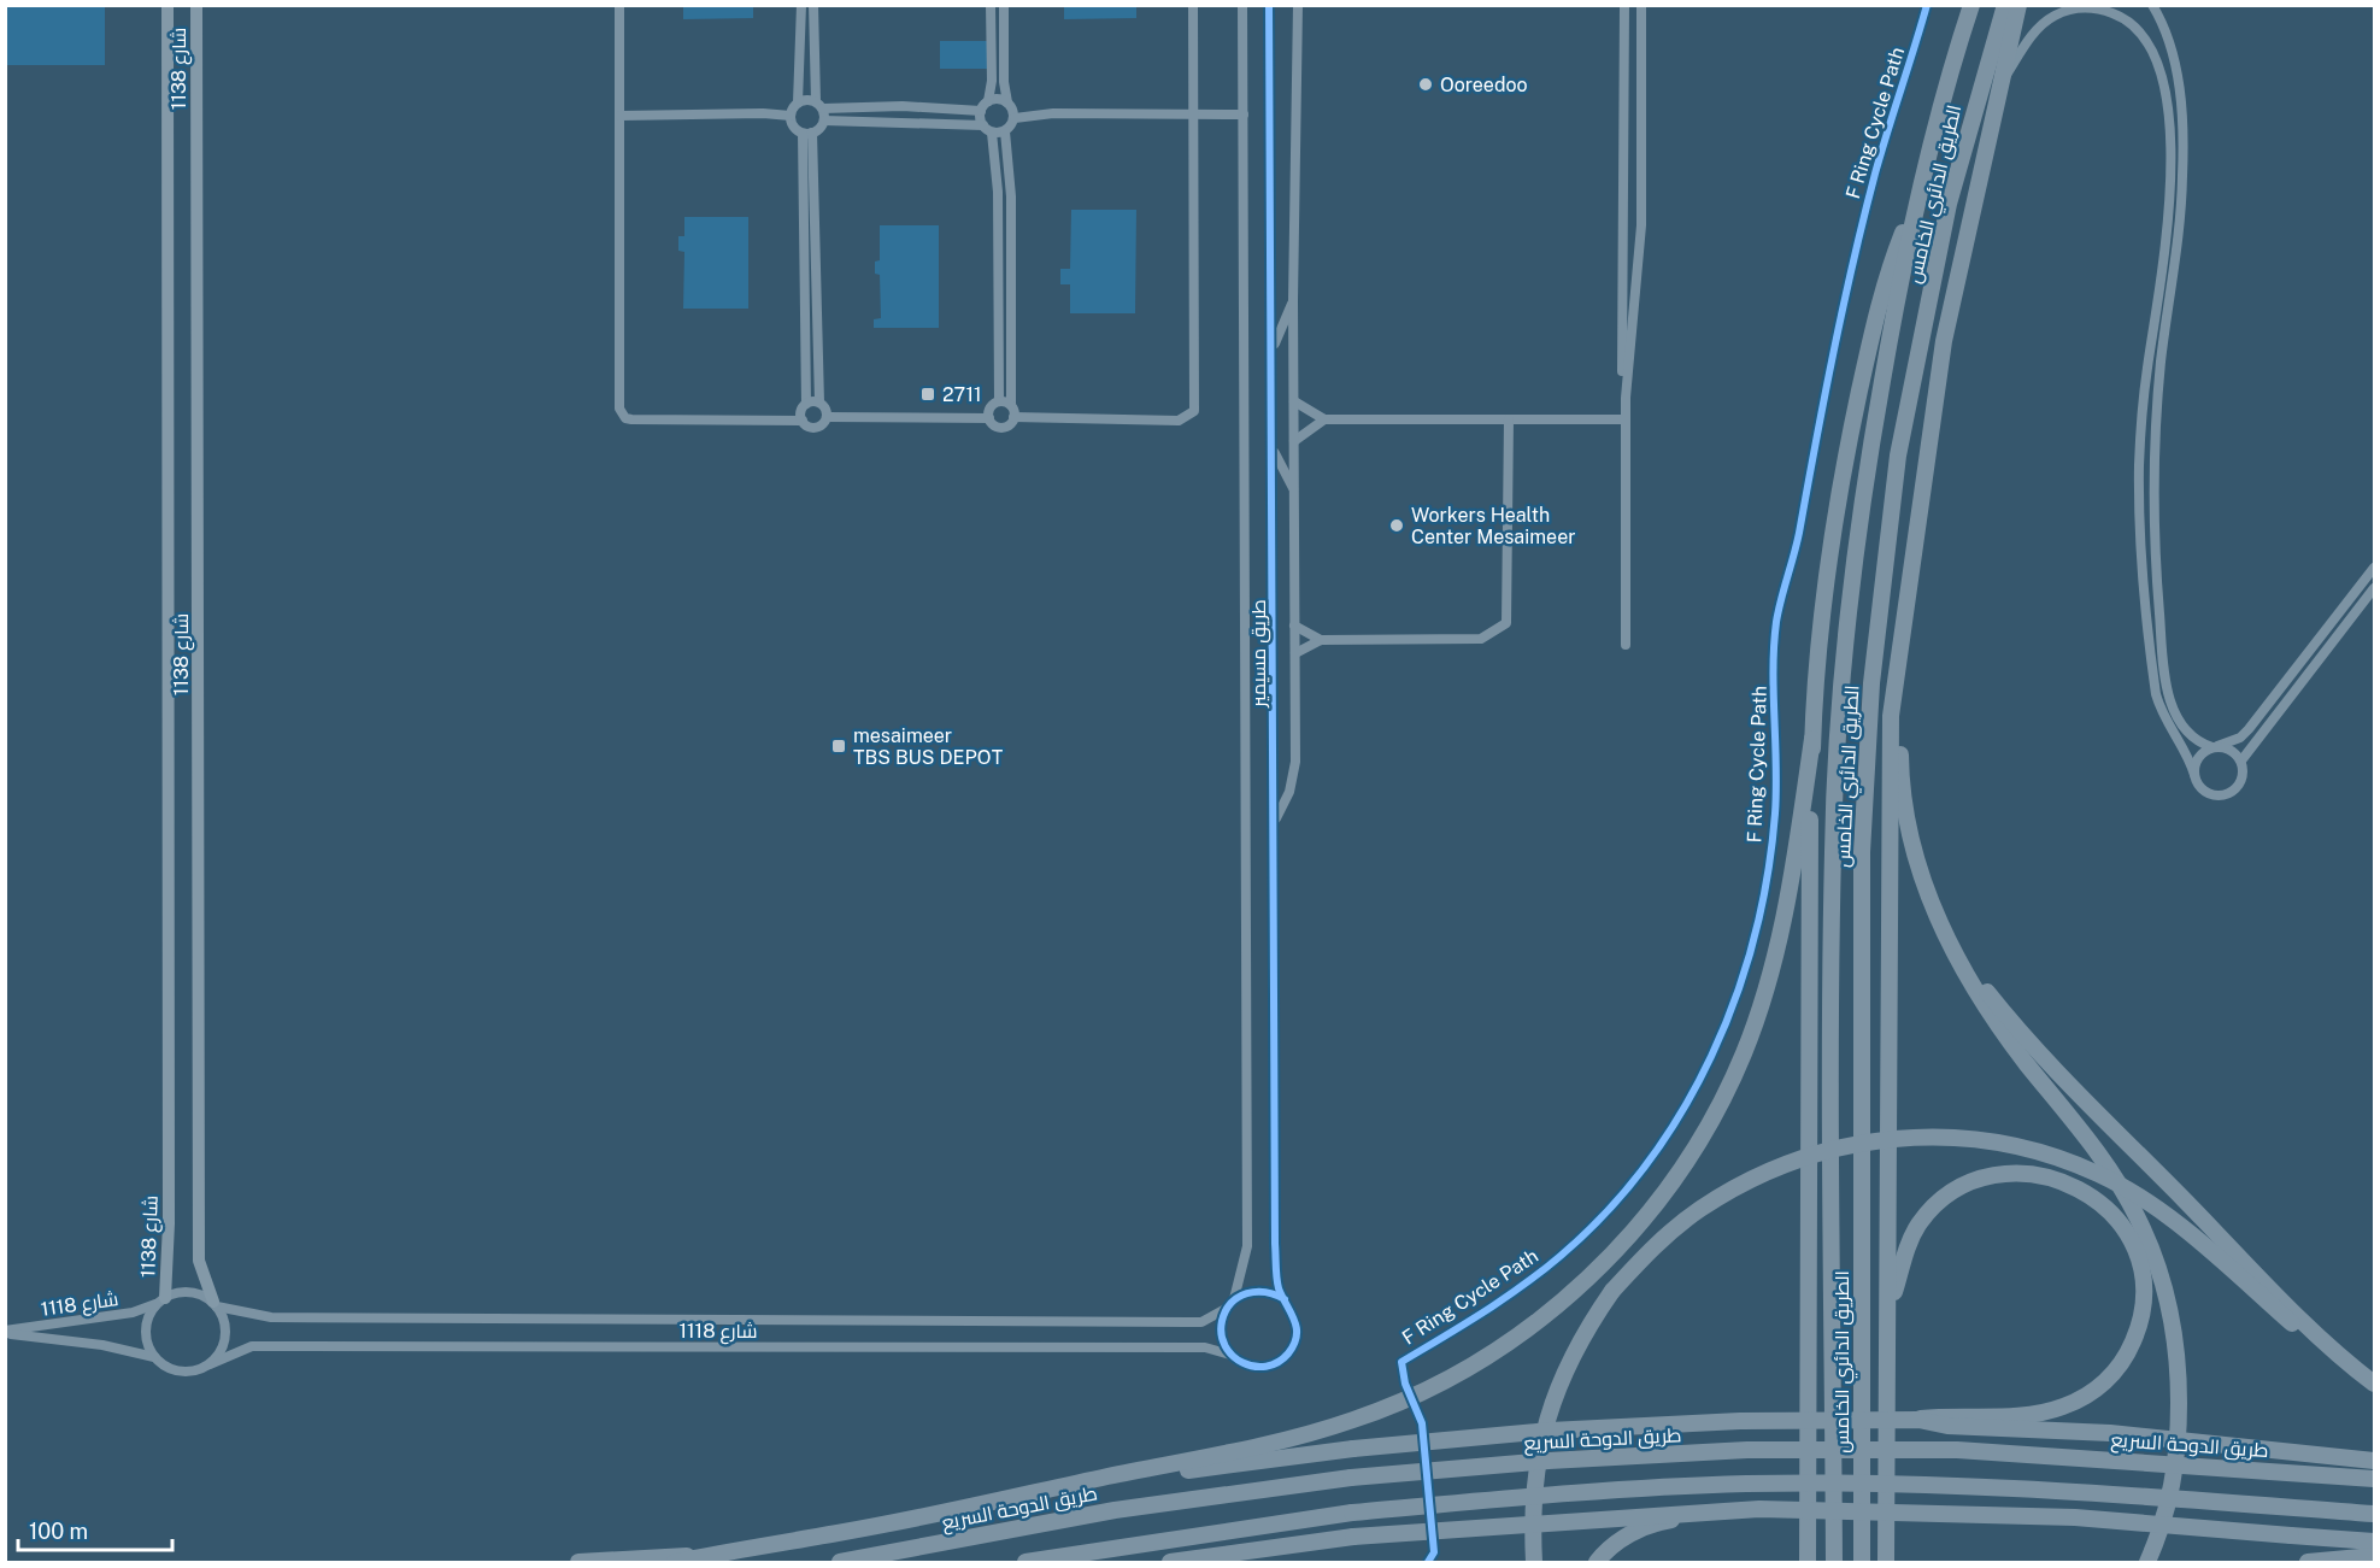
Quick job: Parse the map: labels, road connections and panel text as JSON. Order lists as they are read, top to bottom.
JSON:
{
  "streets": {
    "highway": ["الطريق الدائري الخامس", "طريق الدوحة السريع"],
    "street": ["شارع 1138", "طريق مسيمير", "شارع 1118"],
    "cycle path": ["F Ring Cycle Path"]
  },
  "crossings": [
    ["شارع 1138", "شارع 1118"],
    ["طريق مسيمير", "شارع 1118"]
  ],
  "places": {
    "other": ["Ooreedoo", "Workers Health Center Mesaimeer"],
    "transit": ["2711", "mesaimeer TBS BUS DEPOT"]
  },
  "scale_bar": "100 m"
}
